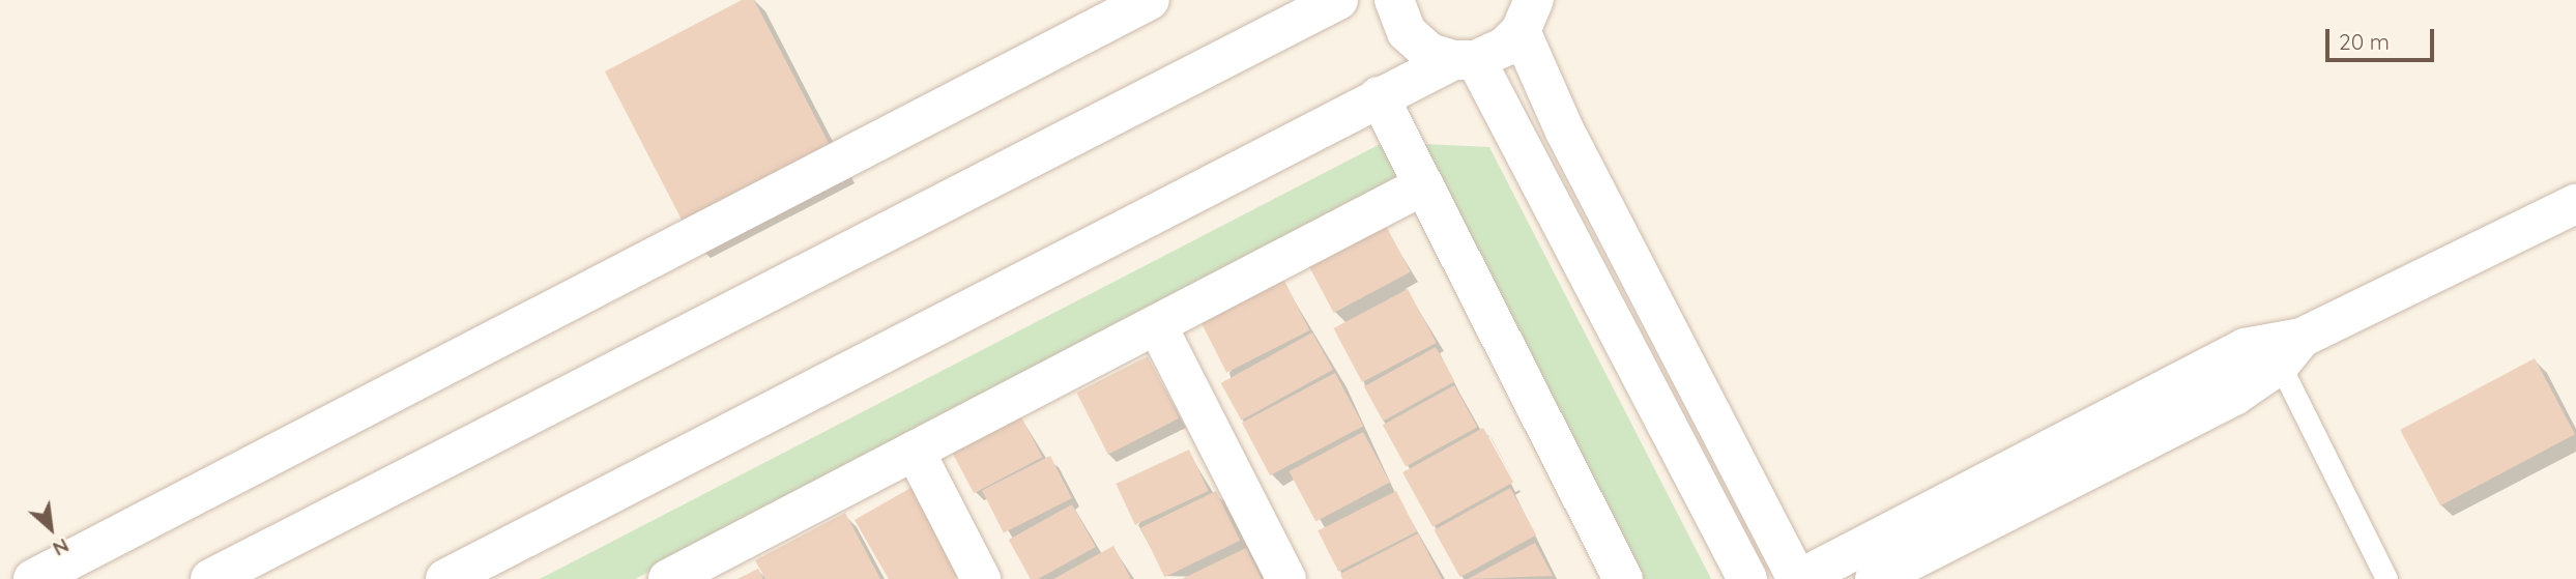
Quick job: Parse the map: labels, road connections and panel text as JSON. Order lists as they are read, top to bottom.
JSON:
{
  "scale_bar": "20 m",
  "north": "bottom right"
}
